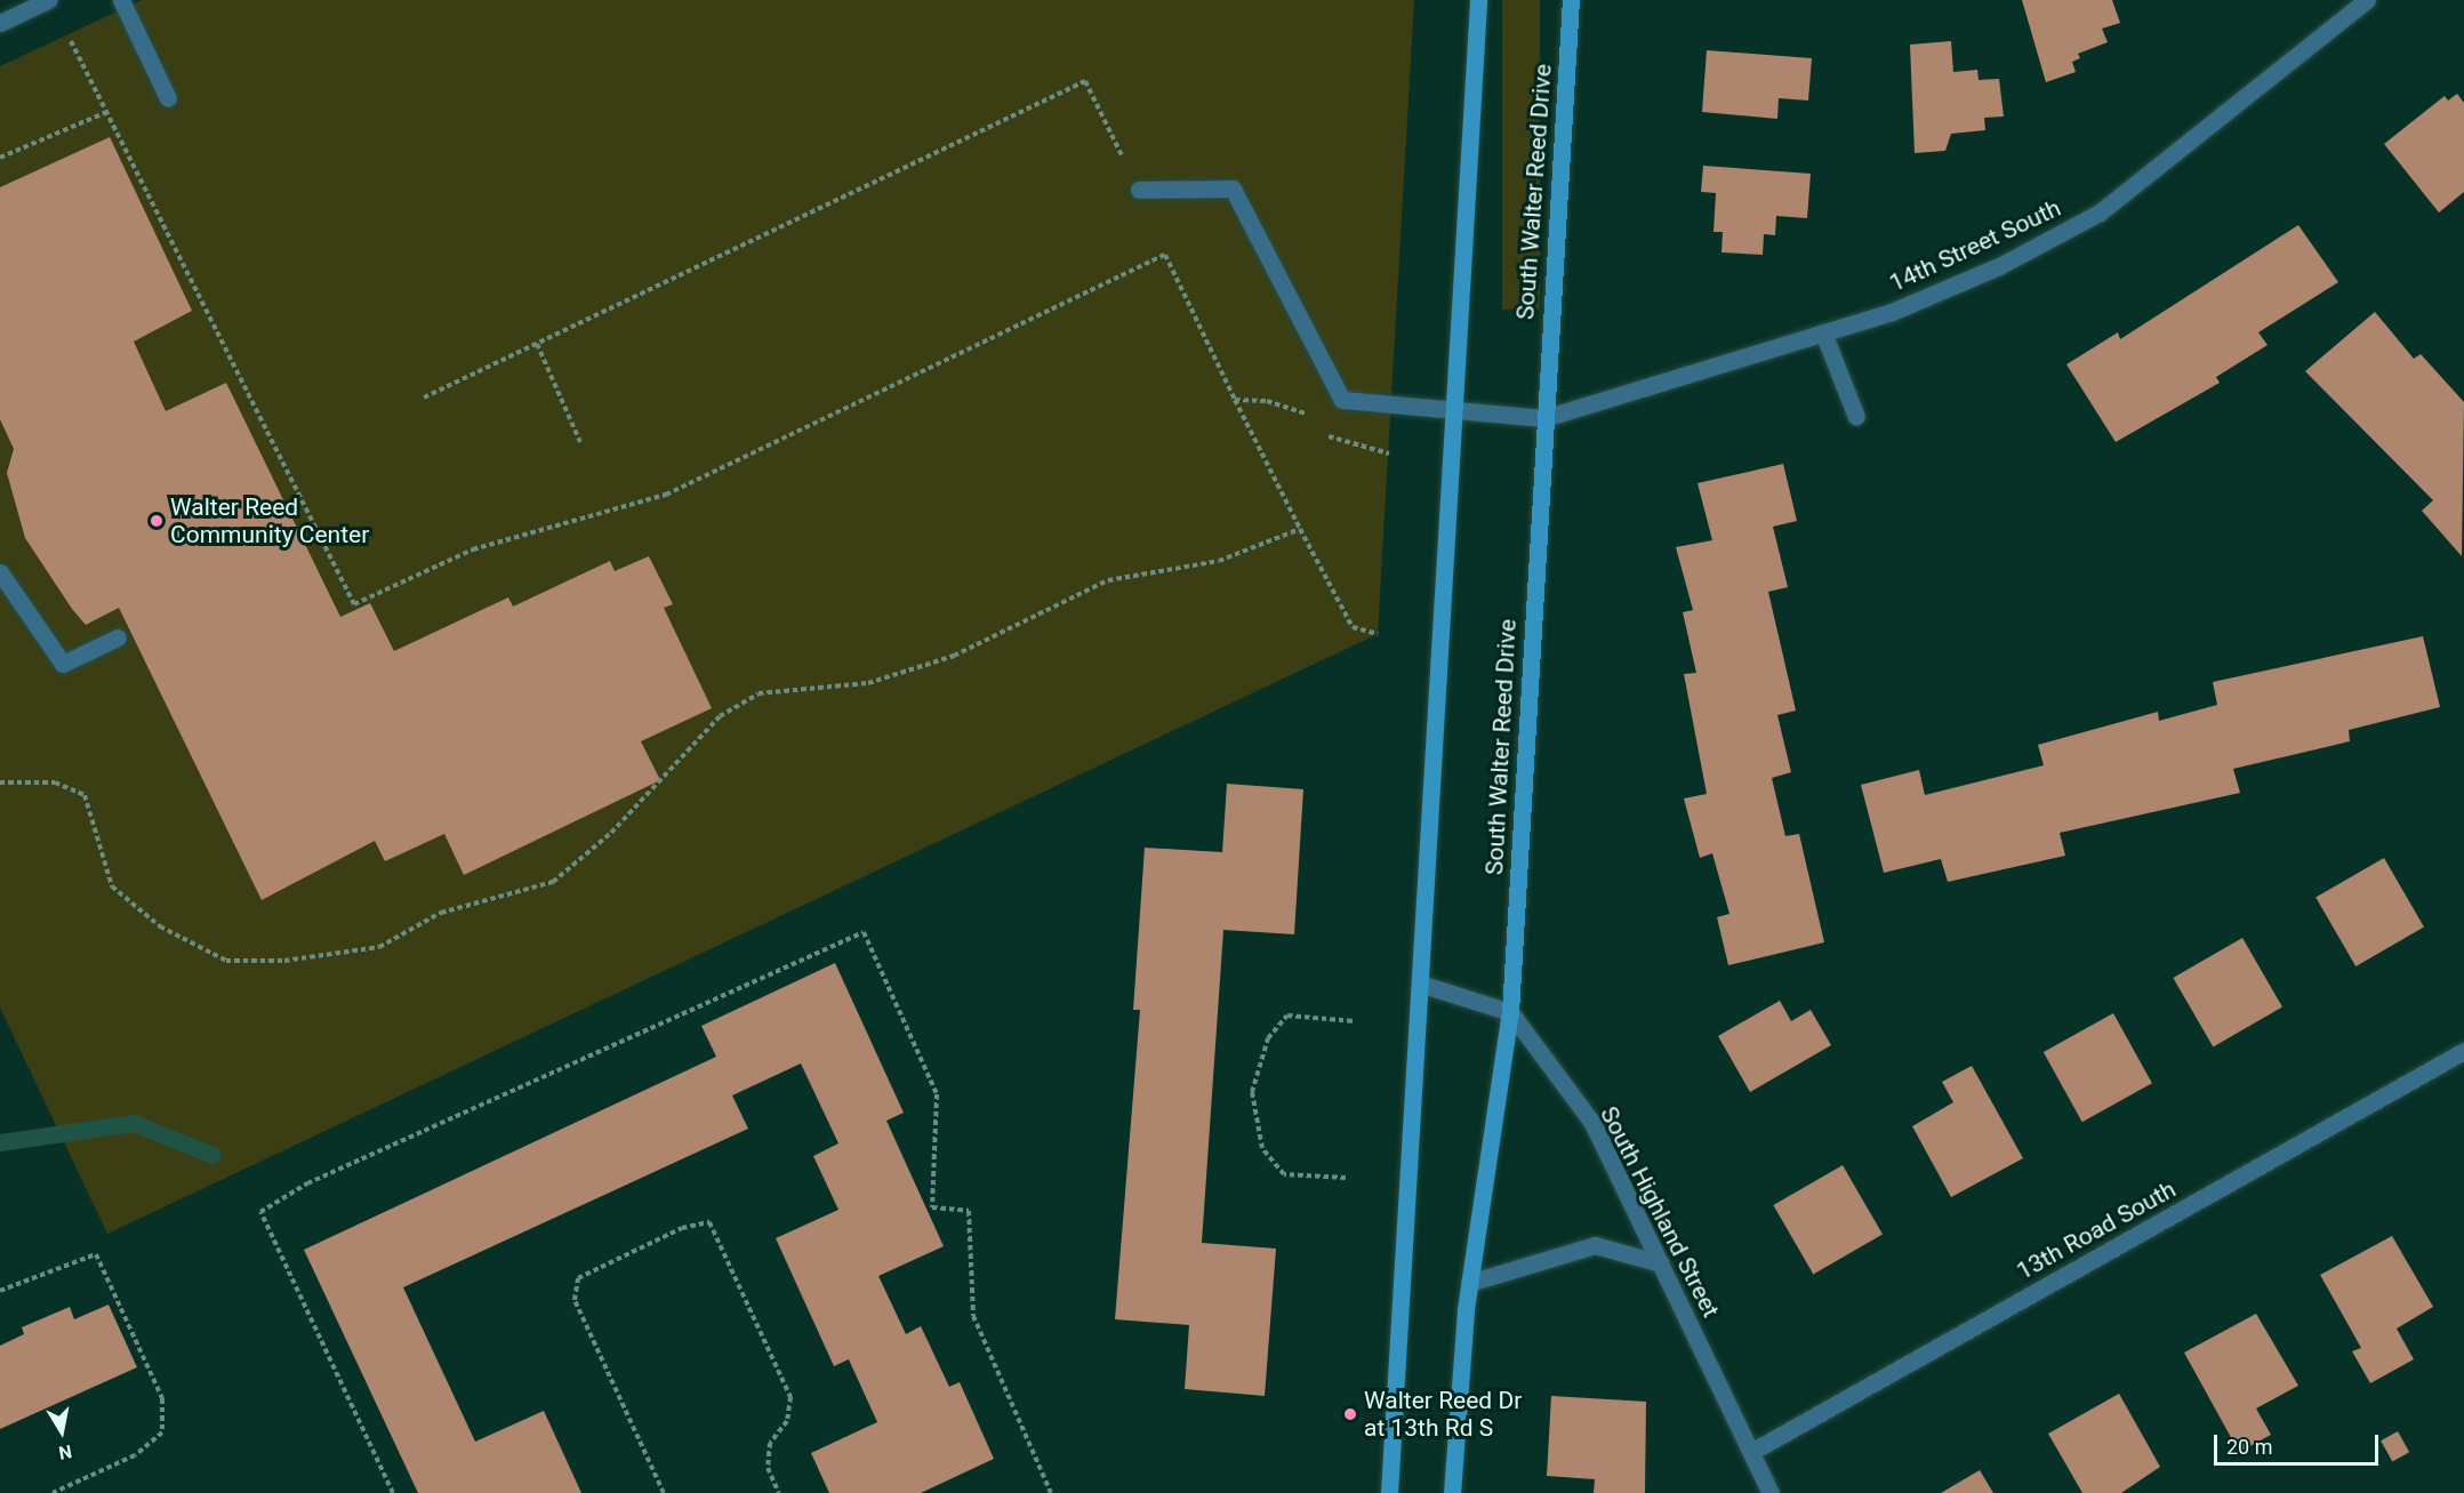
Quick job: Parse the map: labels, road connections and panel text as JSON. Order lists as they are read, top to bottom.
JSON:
{
  "streets": {
    "main road": ["South Walter Reed Drive"],
    "street": ["14th Street South", "South Highland Street", "13th Road South"]
  },
  "crossings": [
    ["South Walter Reed Drive", "14th Street South"],
    ["South Walter Reed Drive", "South Highland Street"],
    ["South Highland Street", "13th Road South"]
  ],
  "places": ["Walter Reed Community Center", "Walter Reed Dr at 13th Rd S"],
  "scale_bar": "20 m",
  "north": "bottom"
}
